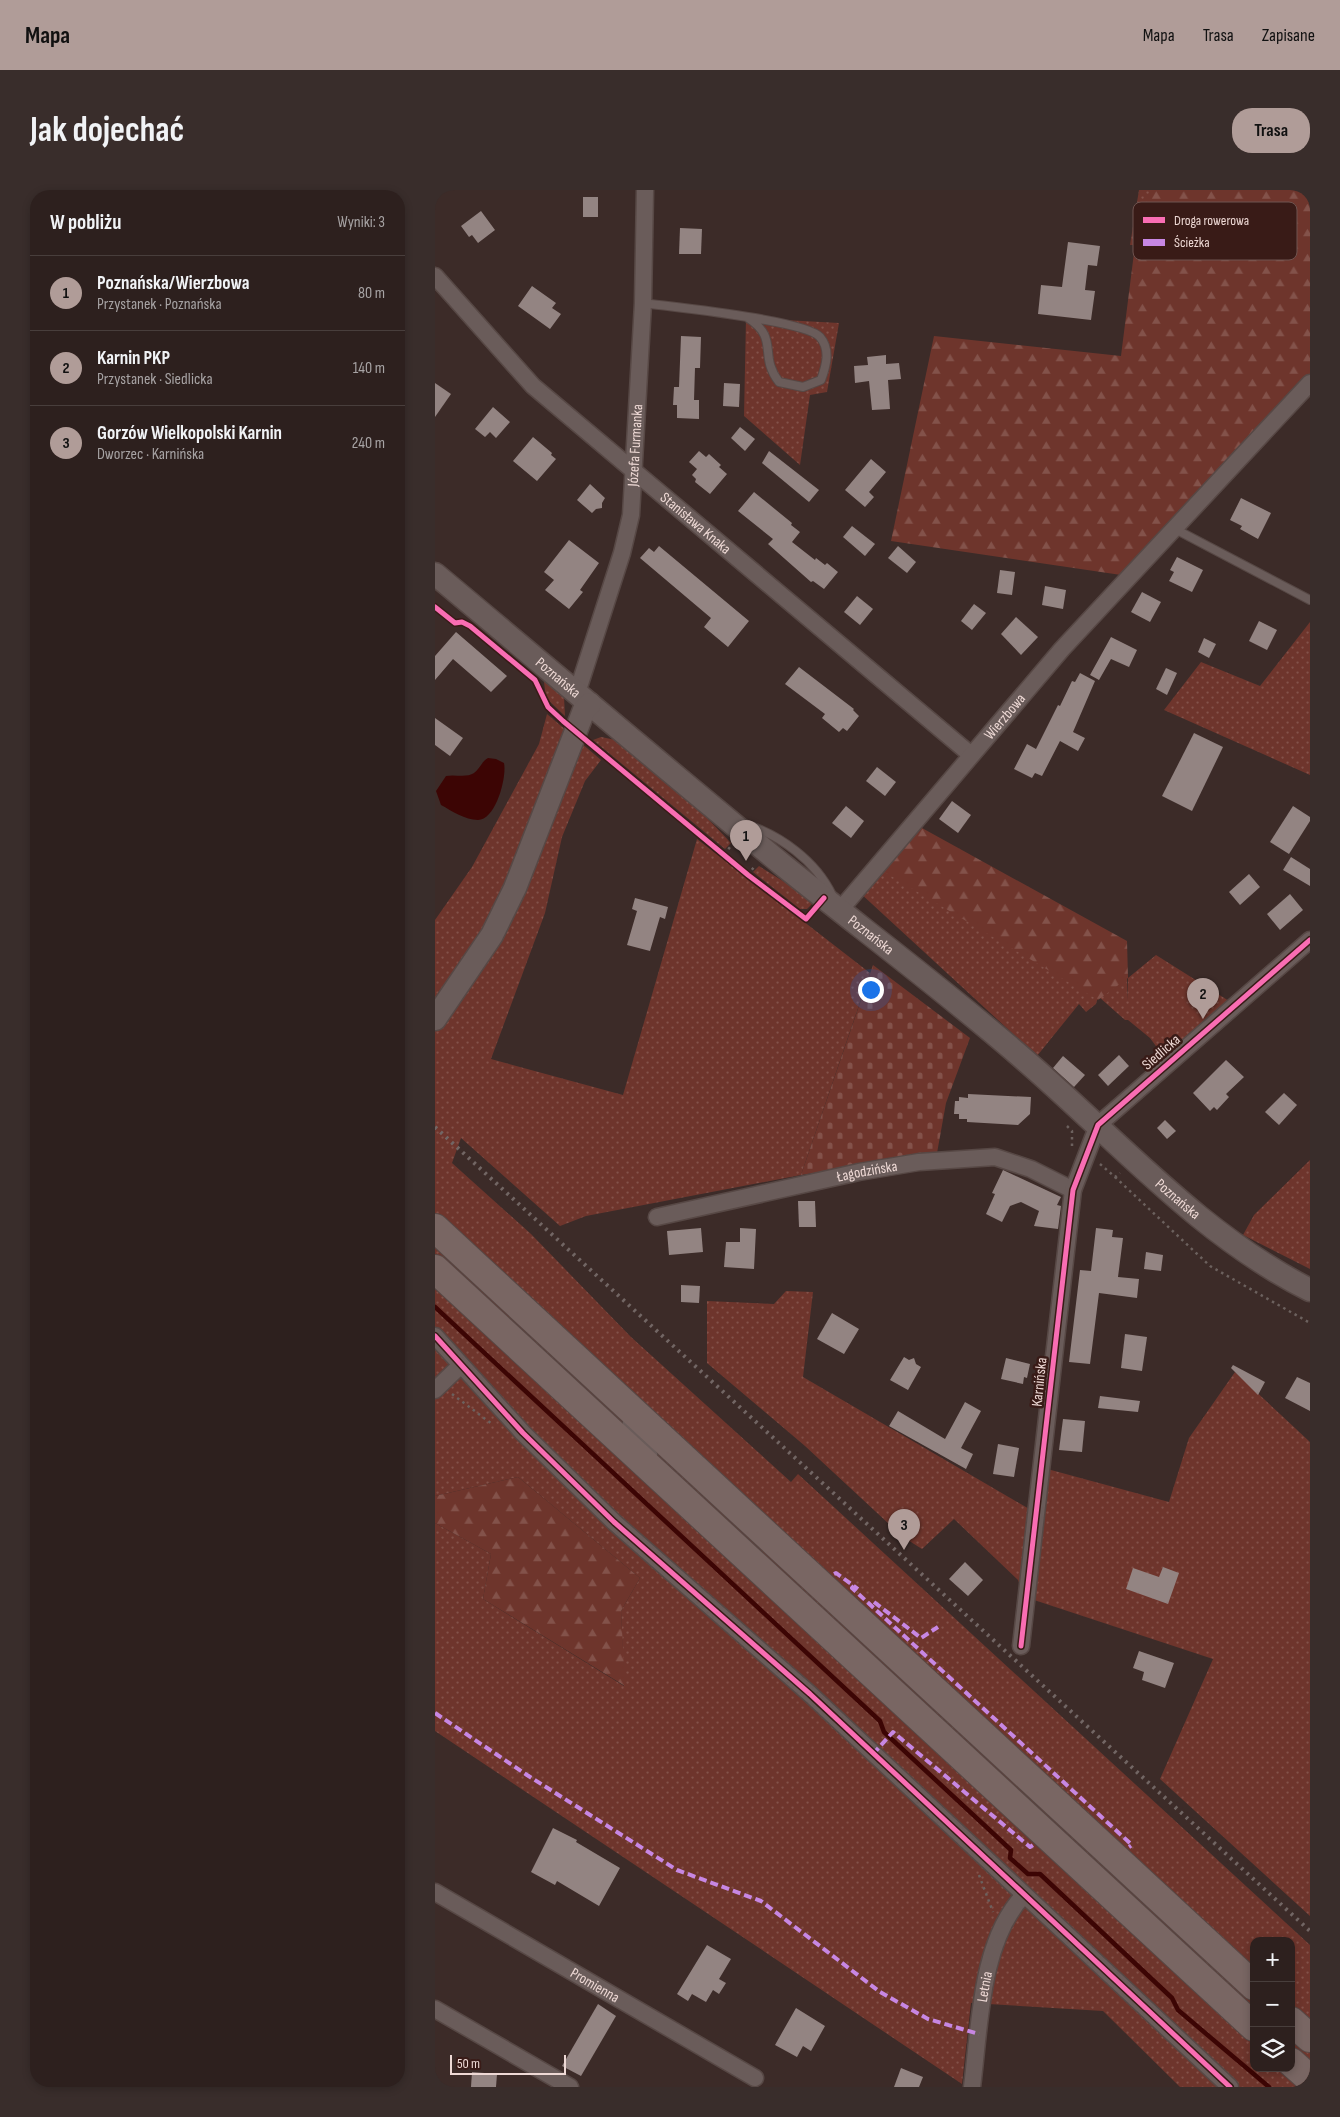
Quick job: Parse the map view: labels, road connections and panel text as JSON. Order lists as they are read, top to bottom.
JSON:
{
  "streets": {
    "main road": ["Poznańska"],
    "street": [
      "Józefa Furmanka",
      "Stanisława Knaka",
      "Wierzbowa",
      "Siedlicka",
      "Łagodzińska",
      "Karnińska",
      "Promienna",
      "Letnia"
    ]
  },
  "crossings": [
    ["Józefa Furmanka", "Stanisława Knaka"],
    ["Józefa Furmanka", "Poznańska"],
    ["Stanisława Knaka", "Wierzbowa"],
    ["Poznańska", "Wierzbowa"],
    ["Poznańska", "Siedlicka"],
    ["Poznańska", "Karnińska"],
    ["Siedlicka", "Karnińska"],
    ["Łagodzińska", "Karnińska"]
  ],
  "legend": ["Droga rowerowa", "Ścieżka"],
  "scale_bar": "50 m",
  "page": {
    "header": "Mapa",
    "nav": ["Mapa", "Trasa", "Zapisane"],
    "buttons": "Trasa",
    "title": "Jak dojechać",
    "heading": ["W pobliżu", "Wyniki: 3"],
    "list": [
      {
        "mark": "1",
        "name": "Poznańska/Wierzbowa",
        "note": "Przystanek · Poznańska",
        "value": "80 m"
      },
      {
        "mark": "2",
        "name": "Karnin PKP",
        "note": "Przystanek · Siedlicka",
        "value": "140 m"
      },
      {
        "mark": "3",
        "name": "Gorzów Wielkopolski Karnin",
        "note": "Dworzec · Karnińska",
        "value": "240 m"
      }
    ],
    "pins": ["1", "2", "3"],
    "map_buttons": ["+", "−"],
    "scale": "50 m"
  }
}
